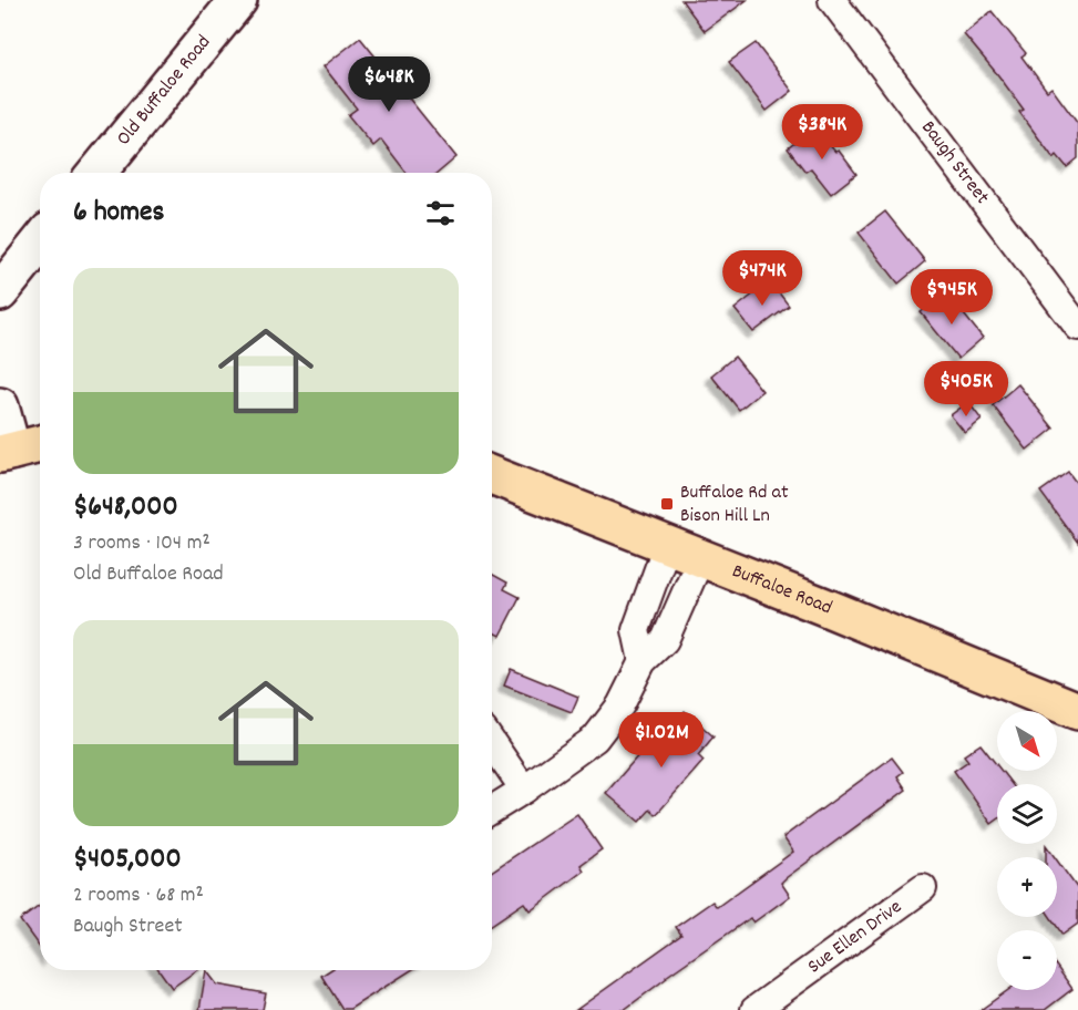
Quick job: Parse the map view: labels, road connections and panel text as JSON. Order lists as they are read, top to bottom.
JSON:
{
  "streets": {
    "main road": ["Buffaloe Road"],
    "street": ["Old Buffaloe Road", "Baugh Street", "Sue Ellen Drive"]
  },
  "places": {
    "transit": ["Buffaloe Rd at Bison Hill Ln"]
  },
  "north": "bottom right",
  "page": {
    "price": [
      "$648K",
      "$384K",
      "$474K",
      "$945K",
      "$405K",
      "$1.02M"
    ],
    "heading": "6 homes",
    "list": [
      {
        "name": "$648,000",
        "note": "3 rooms · 104 m² · Old Buffaloe Road"
      },
      {
        "name": "$405,000",
        "note": "2 rooms · 68 m² · Baugh Street"
      }
    ],
    "map_buttons": ["+", "−"]
  }
}
